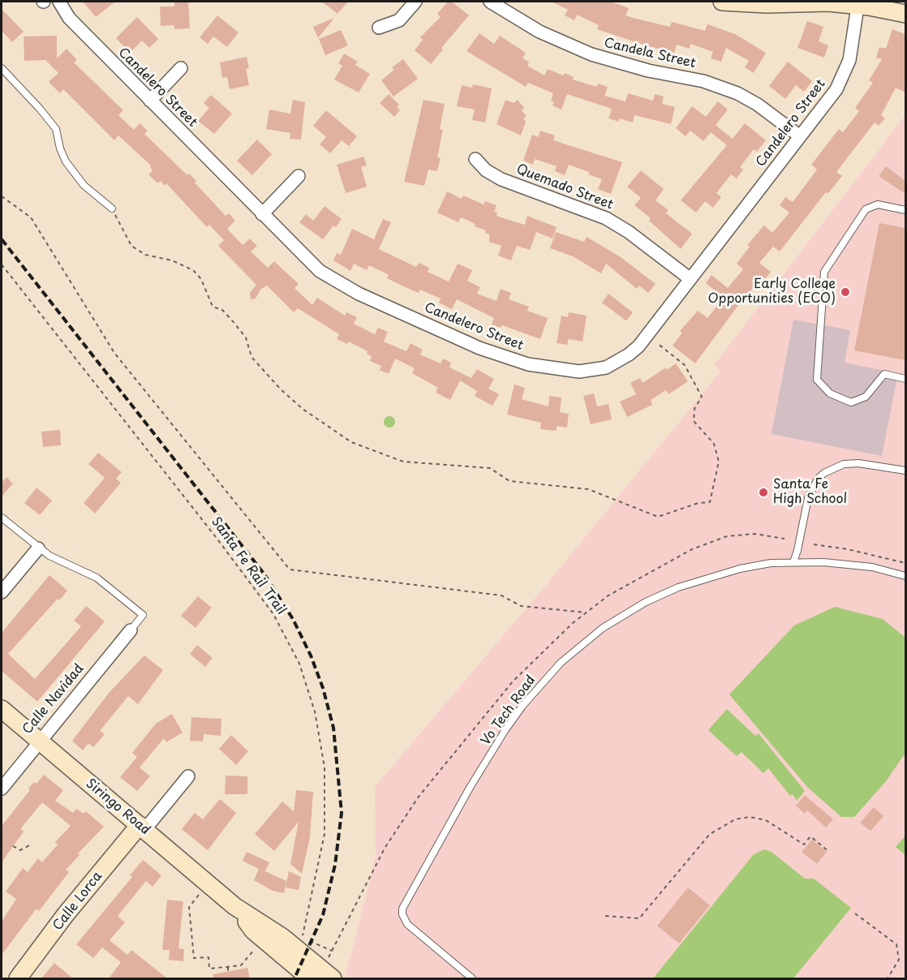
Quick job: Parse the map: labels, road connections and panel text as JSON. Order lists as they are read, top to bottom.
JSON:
{
  "streets": {
    "street": [
      "Candela Street",
      "Candelero Street",
      "Quemado Street",
      "Calle Navidad",
      "Siringo Road",
      "Calle Lorca"
    ],
    "lane": ["Vo Tech Road"],
    "path": ["Santa Fe Rail Trail"]
  },
  "crossings": [
    ["Candela Street", "Candelero Street"],
    ["Candelero Street", "Quemado Street"],
    ["Calle Navidad", "Siringo Road"],
    ["Siringo Road", "Calle Lorca"]
  ],
  "places": ["Early College Opportunities (ECO)", "Santa Fe High School"]
}
